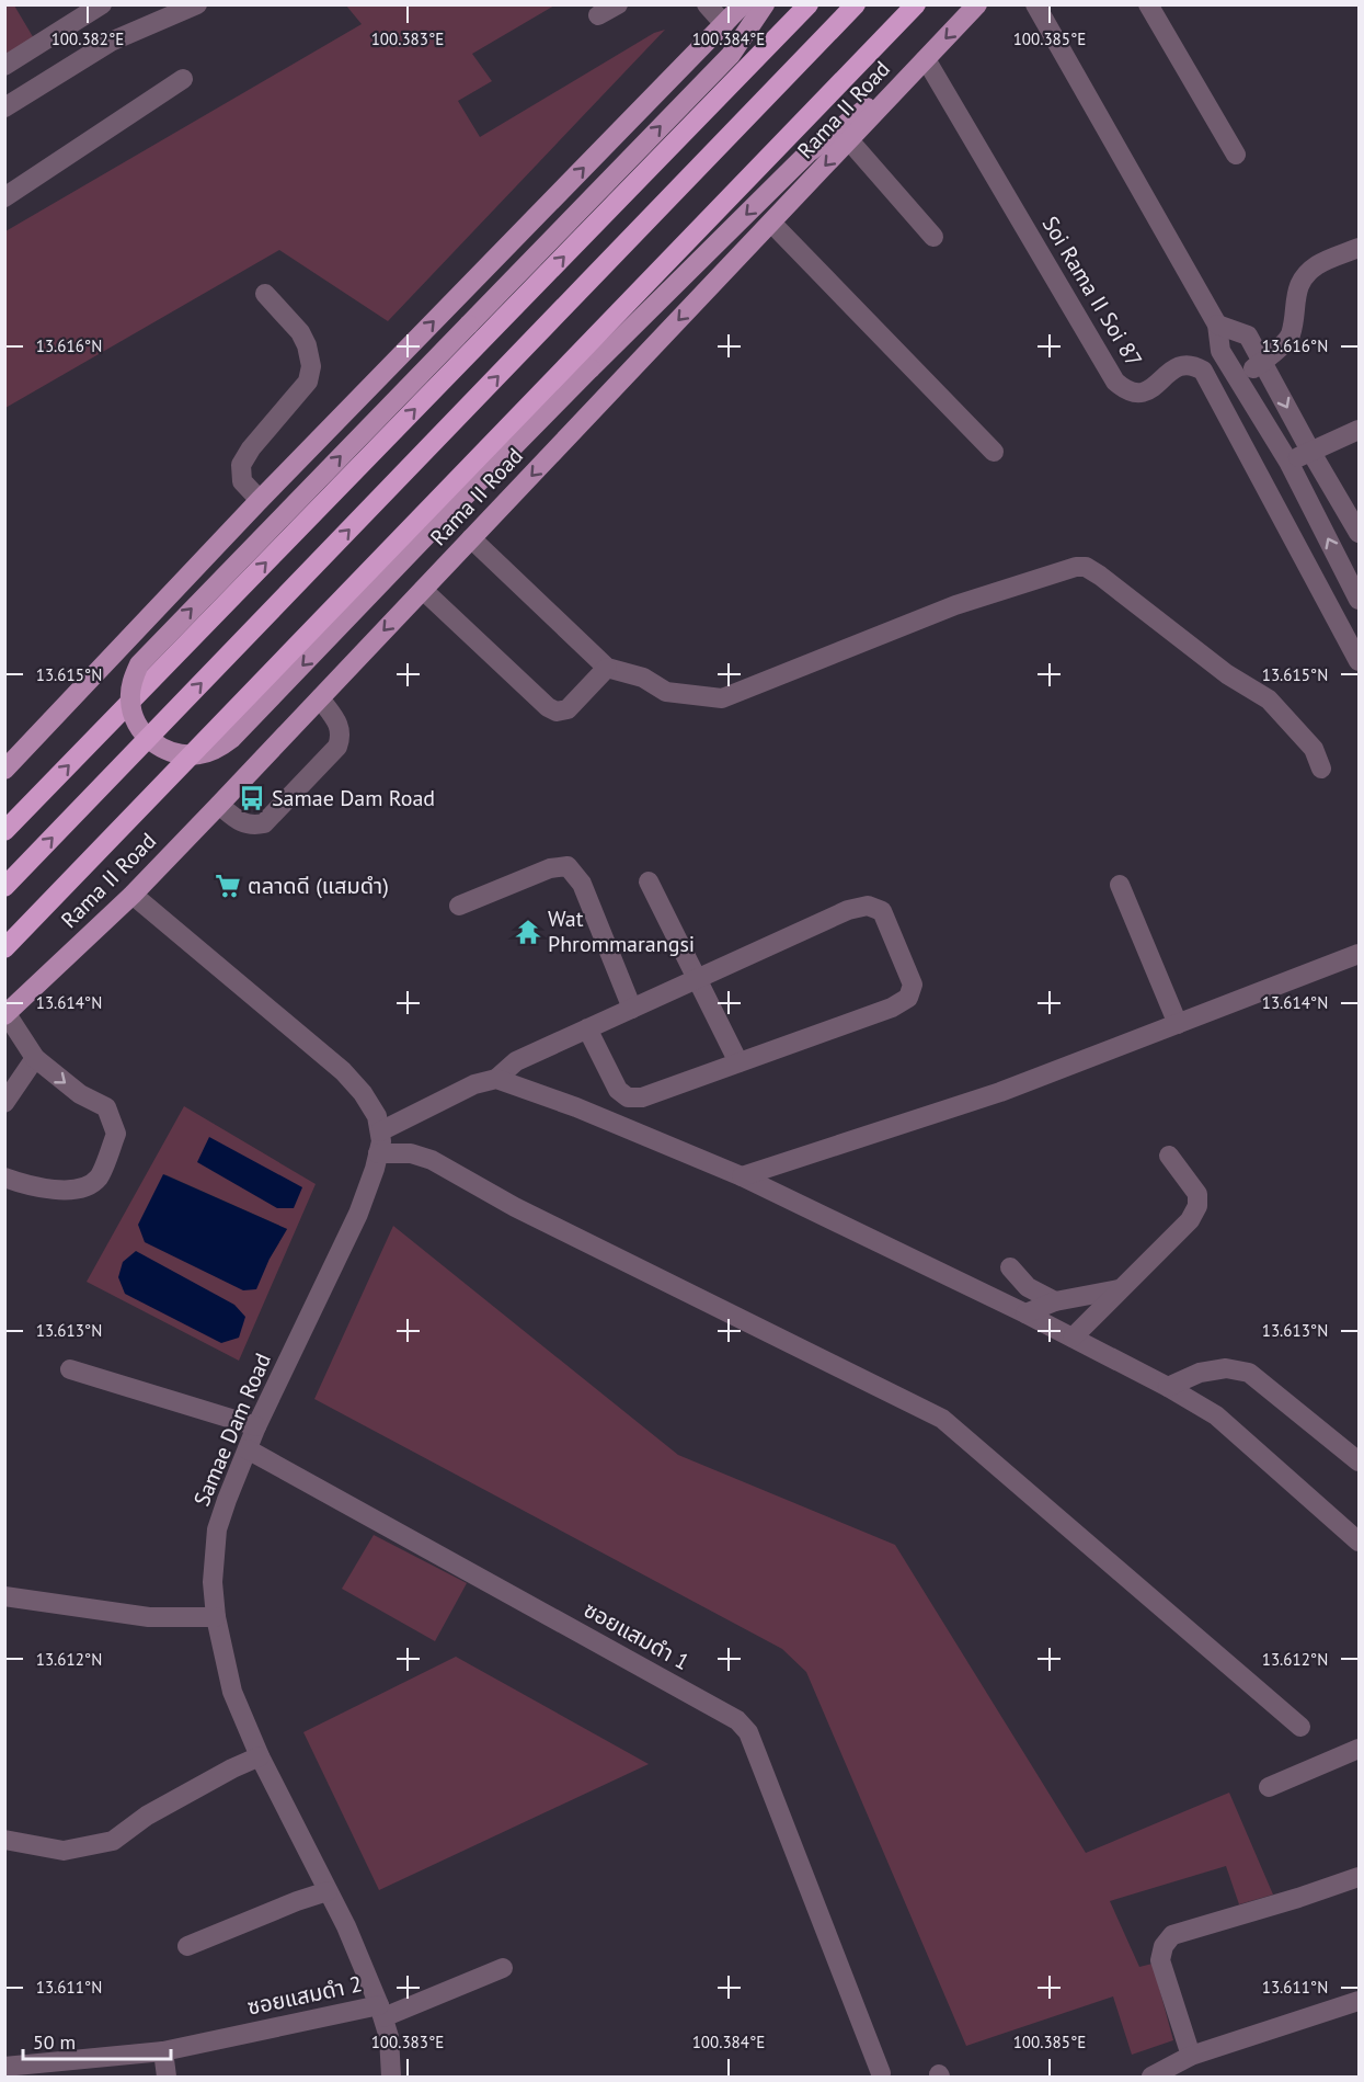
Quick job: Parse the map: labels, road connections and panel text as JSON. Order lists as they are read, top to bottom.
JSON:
{
  "streets": {
    "highway": ["Rama II Road"],
    "street": [
      "Soi Rama II Soi 87",
      "Samae Dam Road",
      "ซอยแสมดำ 1",
      "ซอยแสมดำ 2"
    ]
  },
  "crossings": [
    ["Rama II Road", "Soi Rama II Soi 87"],
    ["Rama II Road", "Samae Dam Road"],
    ["Samae Dam Road", "ซอยแสมดำ 1"],
    ["Samae Dam Road", "ซอยแสมดำ 2"]
  ],
  "places": {
    "bus stop": ["Samae Dam Road"],
    "supermarket": ["ตลาดดี (แสมดำ)"],
    "temple": ["Wat Phrommarangsi"]
  },
  "scale_bar": "50 m",
  "coordinates": [
    "100.382°E",
    "100.383°E",
    "100.384°E",
    "100.385°E",
    "13.616°N",
    "13.615°N",
    "13.614°N",
    "13.613°N",
    "13.612°N",
    "13.611°N"
  ]
}
